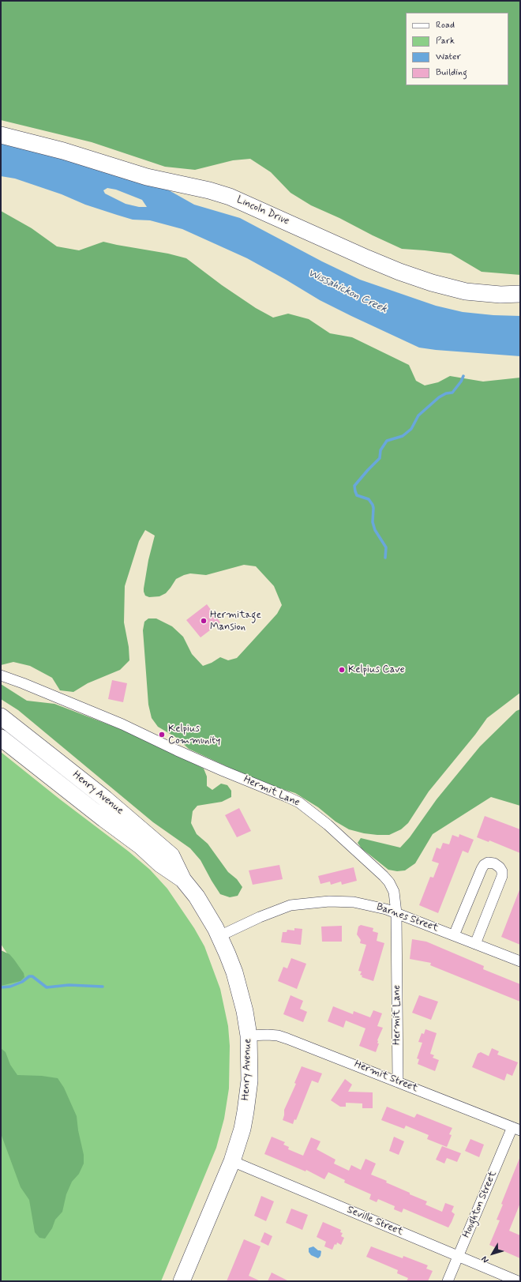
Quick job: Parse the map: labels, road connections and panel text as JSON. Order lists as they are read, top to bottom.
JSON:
{
  "streets": {
    "main road": ["Lincoln Drive", "Henry Avenue"],
    "street": [
      "Hermit Lane",
      "Barnes Street",
      "Hermit Street",
      "Houghton Street",
      "Seville Street"
    ]
  },
  "crossings": [
    ["Hermit Lane", "Barnes Street"],
    ["Hermit Lane", "Hermit Street"],
    ["Henry Avenue", "Barnes Street"],
    ["Henry Avenue", "Hermit Street"],
    ["Henry Avenue", "Seville Street"],
    ["Hermit Street", "Houghton Street"],
    ["Houghton Street", "Seville Street"]
  ],
  "water": ["Wissahickon Creek"],
  "places": ["Hermitage Mansion", "Kelpius Cave", "Kelpius Community"],
  "legend": [
    "Road",
    "Park",
    "Water",
    "Building"
  ],
  "north": "bottom left"
}
